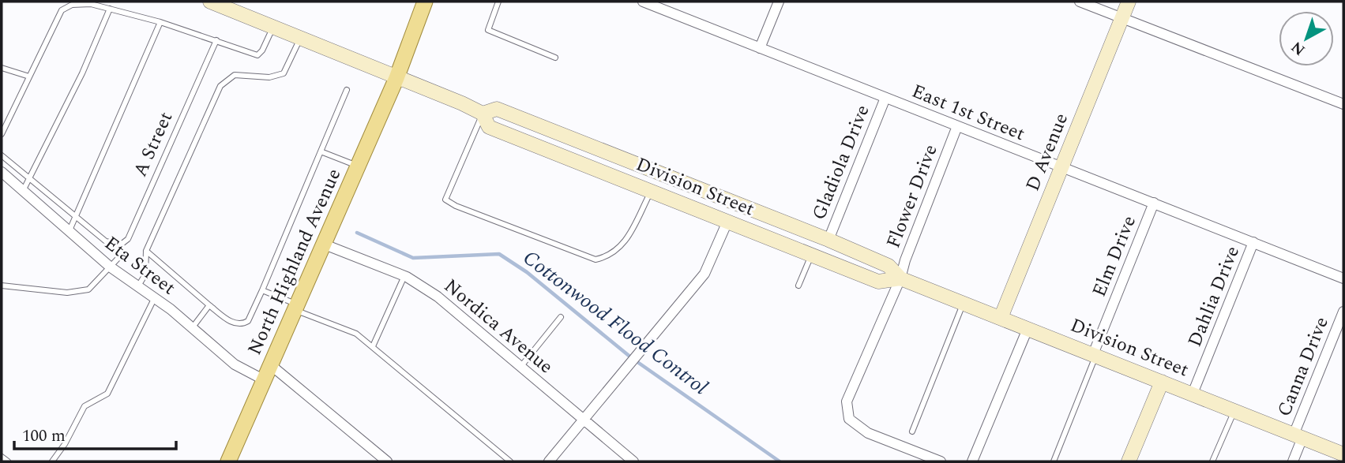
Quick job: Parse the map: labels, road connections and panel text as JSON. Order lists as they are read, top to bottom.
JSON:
{
  "streets": {
    "main road": ["D Avenue", "Division Street", "North Highland Avenue"],
    "street": [
      "East 1st Street",
      "Gladiola Drive",
      "Flower Drive",
      "Elm Drive",
      "Eta Street",
      "Dahlia Drive",
      "Nordica Avenue",
      "Canna Drive"
    ],
    "lane": ["A Street"]
  },
  "crossings": [
    ["East 1st Street", "D Avenue"],
    ["East 1st Street", "Gladiola Drive"],
    ["East 1st Street", "Flower Drive"],
    ["East 1st Street", "Elm Drive"],
    ["East 1st Street", "Dahlia Drive"],
    ["A Street", "Eta Street"],
    ["D Avenue", "Division Street"],
    ["Gladiola Drive", "Division Street"],
    ["Division Street", "Flower Drive"],
    ["Division Street", "Elm Drive"],
    ["Division Street", "North Highland Avenue"],
    ["Division Street", "Dahlia Drive"],
    ["Division Street", "Canna Drive"],
    ["North Highland Avenue", "Eta Street"],
    ["North Highland Avenue", "Nordica Avenue"]
  ],
  "water": ["Cottonwood Flood Control"],
  "scale_bar": "100 m",
  "north": "bottom left"
}
